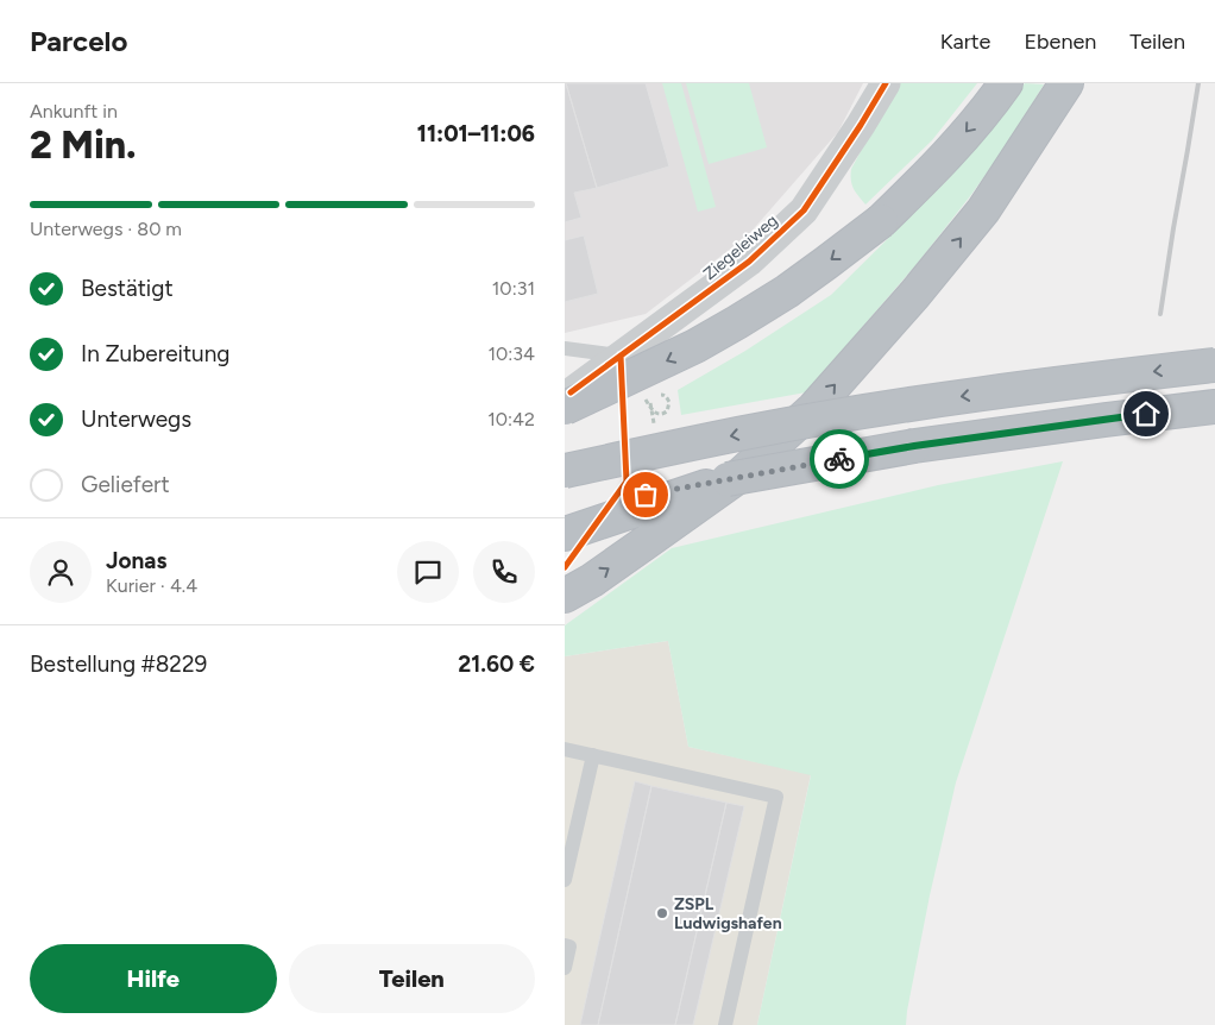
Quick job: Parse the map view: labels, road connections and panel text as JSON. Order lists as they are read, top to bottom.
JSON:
{
  "streets": {
    "street": ["Ziegeleiweg"]
  },
  "places": ["ZSPL Ludwigshafen"],
  "page": {
    "header": "Parcelo",
    "nav": ["Karte", "Ebenen", "Teilen"],
    "heading": ["2 Min.", "Ankunft in", "11:01–11:06"],
    "panel": [
      "Jonas",
      "Kurier · 4.4",
      "Bestellung #8229",
      "21.60 €"
    ],
    "bar": "Unterwegs · 80 m",
    "list": [
      ["Bestätigt", "10:31"],
      ["In Zubereitung", "10:34"],
      ["Unterwegs", "10:42"],
      "Geliefert"
    ],
    "buttons": ["Hilfe", "Teilen"]
  }
}
